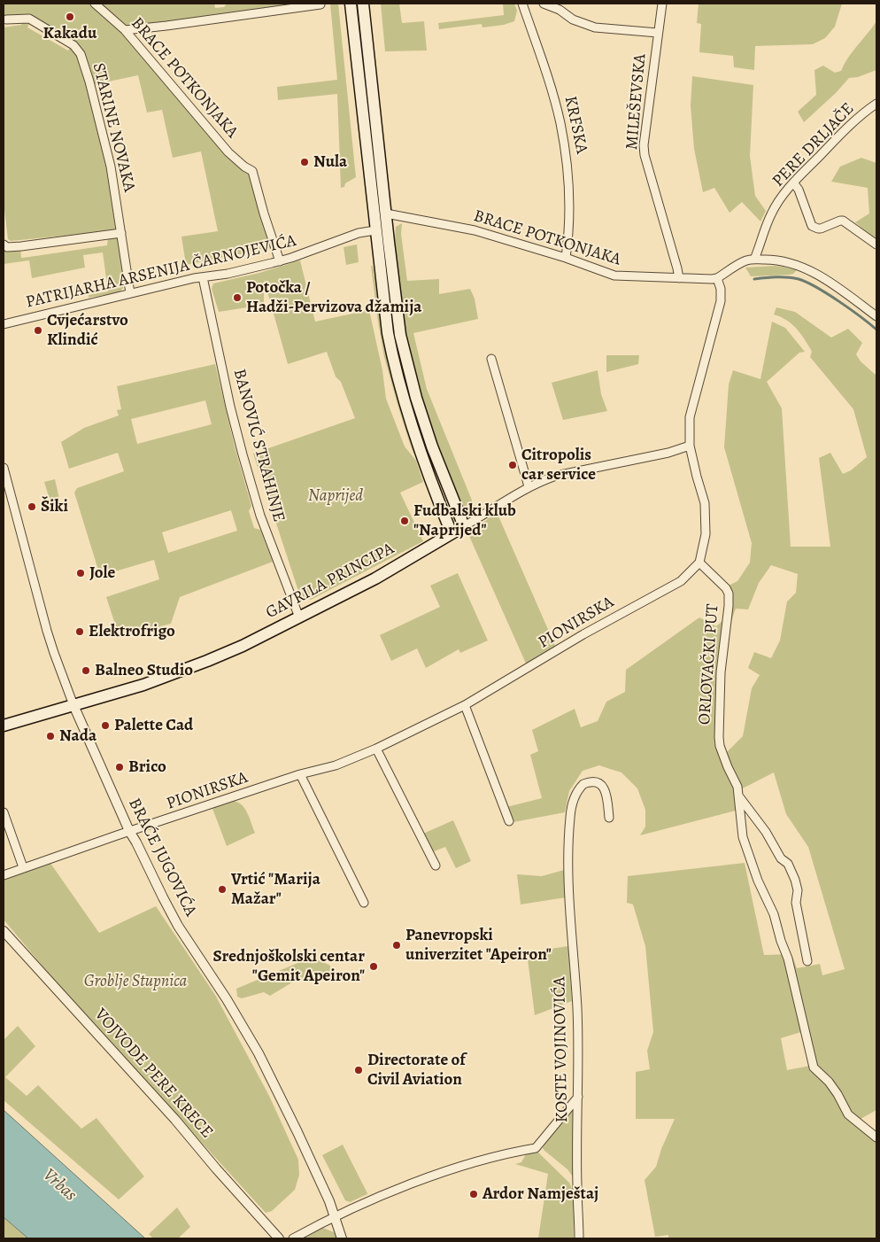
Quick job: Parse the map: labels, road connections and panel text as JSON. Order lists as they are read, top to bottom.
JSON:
{
  "streets": {
    "main road": ["GAVRILA PRINCIPA"],
    "street": [
      "BRACE POTKONJAKA",
      "MILEŠEVSKA",
      "KRFSKA",
      "STARINE NOVAKA",
      "PERE DRLJAČE",
      "PATRIJARHA ARSENIJA ČARNOJEVIĆA",
      "BANOVIĆ STRAHINJE",
      "PIONIRSKA",
      "ORLOVAČKI PUT",
      "BRAĆE JUGOVIĆA",
      "KOSTE VOJINOVIĆA",
      "VOJVODE PERE KRECE"
    ]
  },
  "crossings": [
    ["BRACE POTKONJAKA", "MILEŠEVSKA"],
    ["BRACE POTKONJAKA", "KRFSKA"],
    ["BRACE POTKONJAKA", "PATRIJARHA ARSENIJA ČARNOJEVIĆA"],
    ["STARINE NOVAKA", "PATRIJARHA ARSENIJA ČARNOJEVIĆA"],
    ["PATRIJARHA ARSENIJA ČARNOJEVIĆA", "BANOVIĆ STRAHINJE"],
    ["BANOVIĆ STRAHINJE", "GAVRILA PRINCIPA"],
    ["GAVRILA PRINCIPA", "BRAĆE JUGOVIĆA"],
    ["PIONIRSKA", "ORLOVAČKI PUT"],
    ["PIONIRSKA", "BRAĆE JUGOVIĆA"]
  ],
  "water": ["Vrbas"],
  "parks": ["Naprijed", "Groblje Stupnica"],
  "places": [
    "Kakadu",
    "Nula",
    "Potočka / Hadži-Pervizova džamija",
    "Cvjećarstvo Klindić",
    "Citropolis car service",
    "Šiki",
    "Fudbalski klub \"Naprijed\"",
    "Jole",
    "Elektrofrigo",
    "Balneo Studio",
    "Palette Cad",
    "Nada",
    "Brico",
    "Vrtić \"Marija Mažar\"",
    "Panevropski univerzitet \"Apeiron\"",
    "Srednjoškolski centar \"Gemit Apeiron\"",
    "Directorate of Civil Aviation",
    "Ardor Namještaj"
  ]
}
